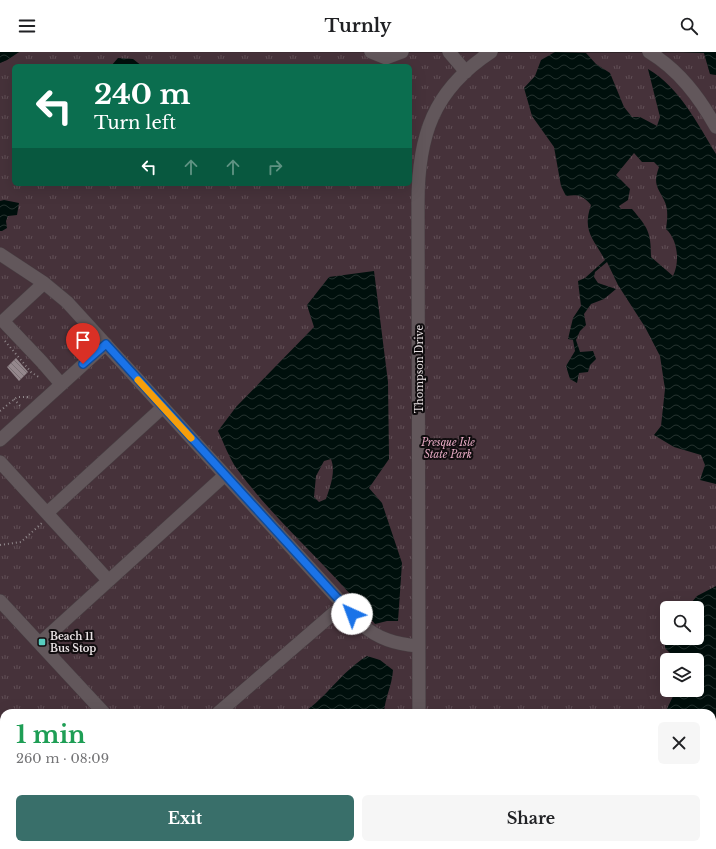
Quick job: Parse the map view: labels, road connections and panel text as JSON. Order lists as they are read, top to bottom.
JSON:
{
  "streets": {
    "street": ["Thompson Drive"]
  },
  "parks": ["Presque Isle State Park"],
  "places": {
    "transit": ["Beach 11 Bus Stop"]
  },
  "page": {
    "header": "Turnly",
    "turn": ["240 m", "Turn left"],
    "heading": ["1 min", "260 m · 08:09"],
    "buttons": ["Exit", "Share"]
  }
}
